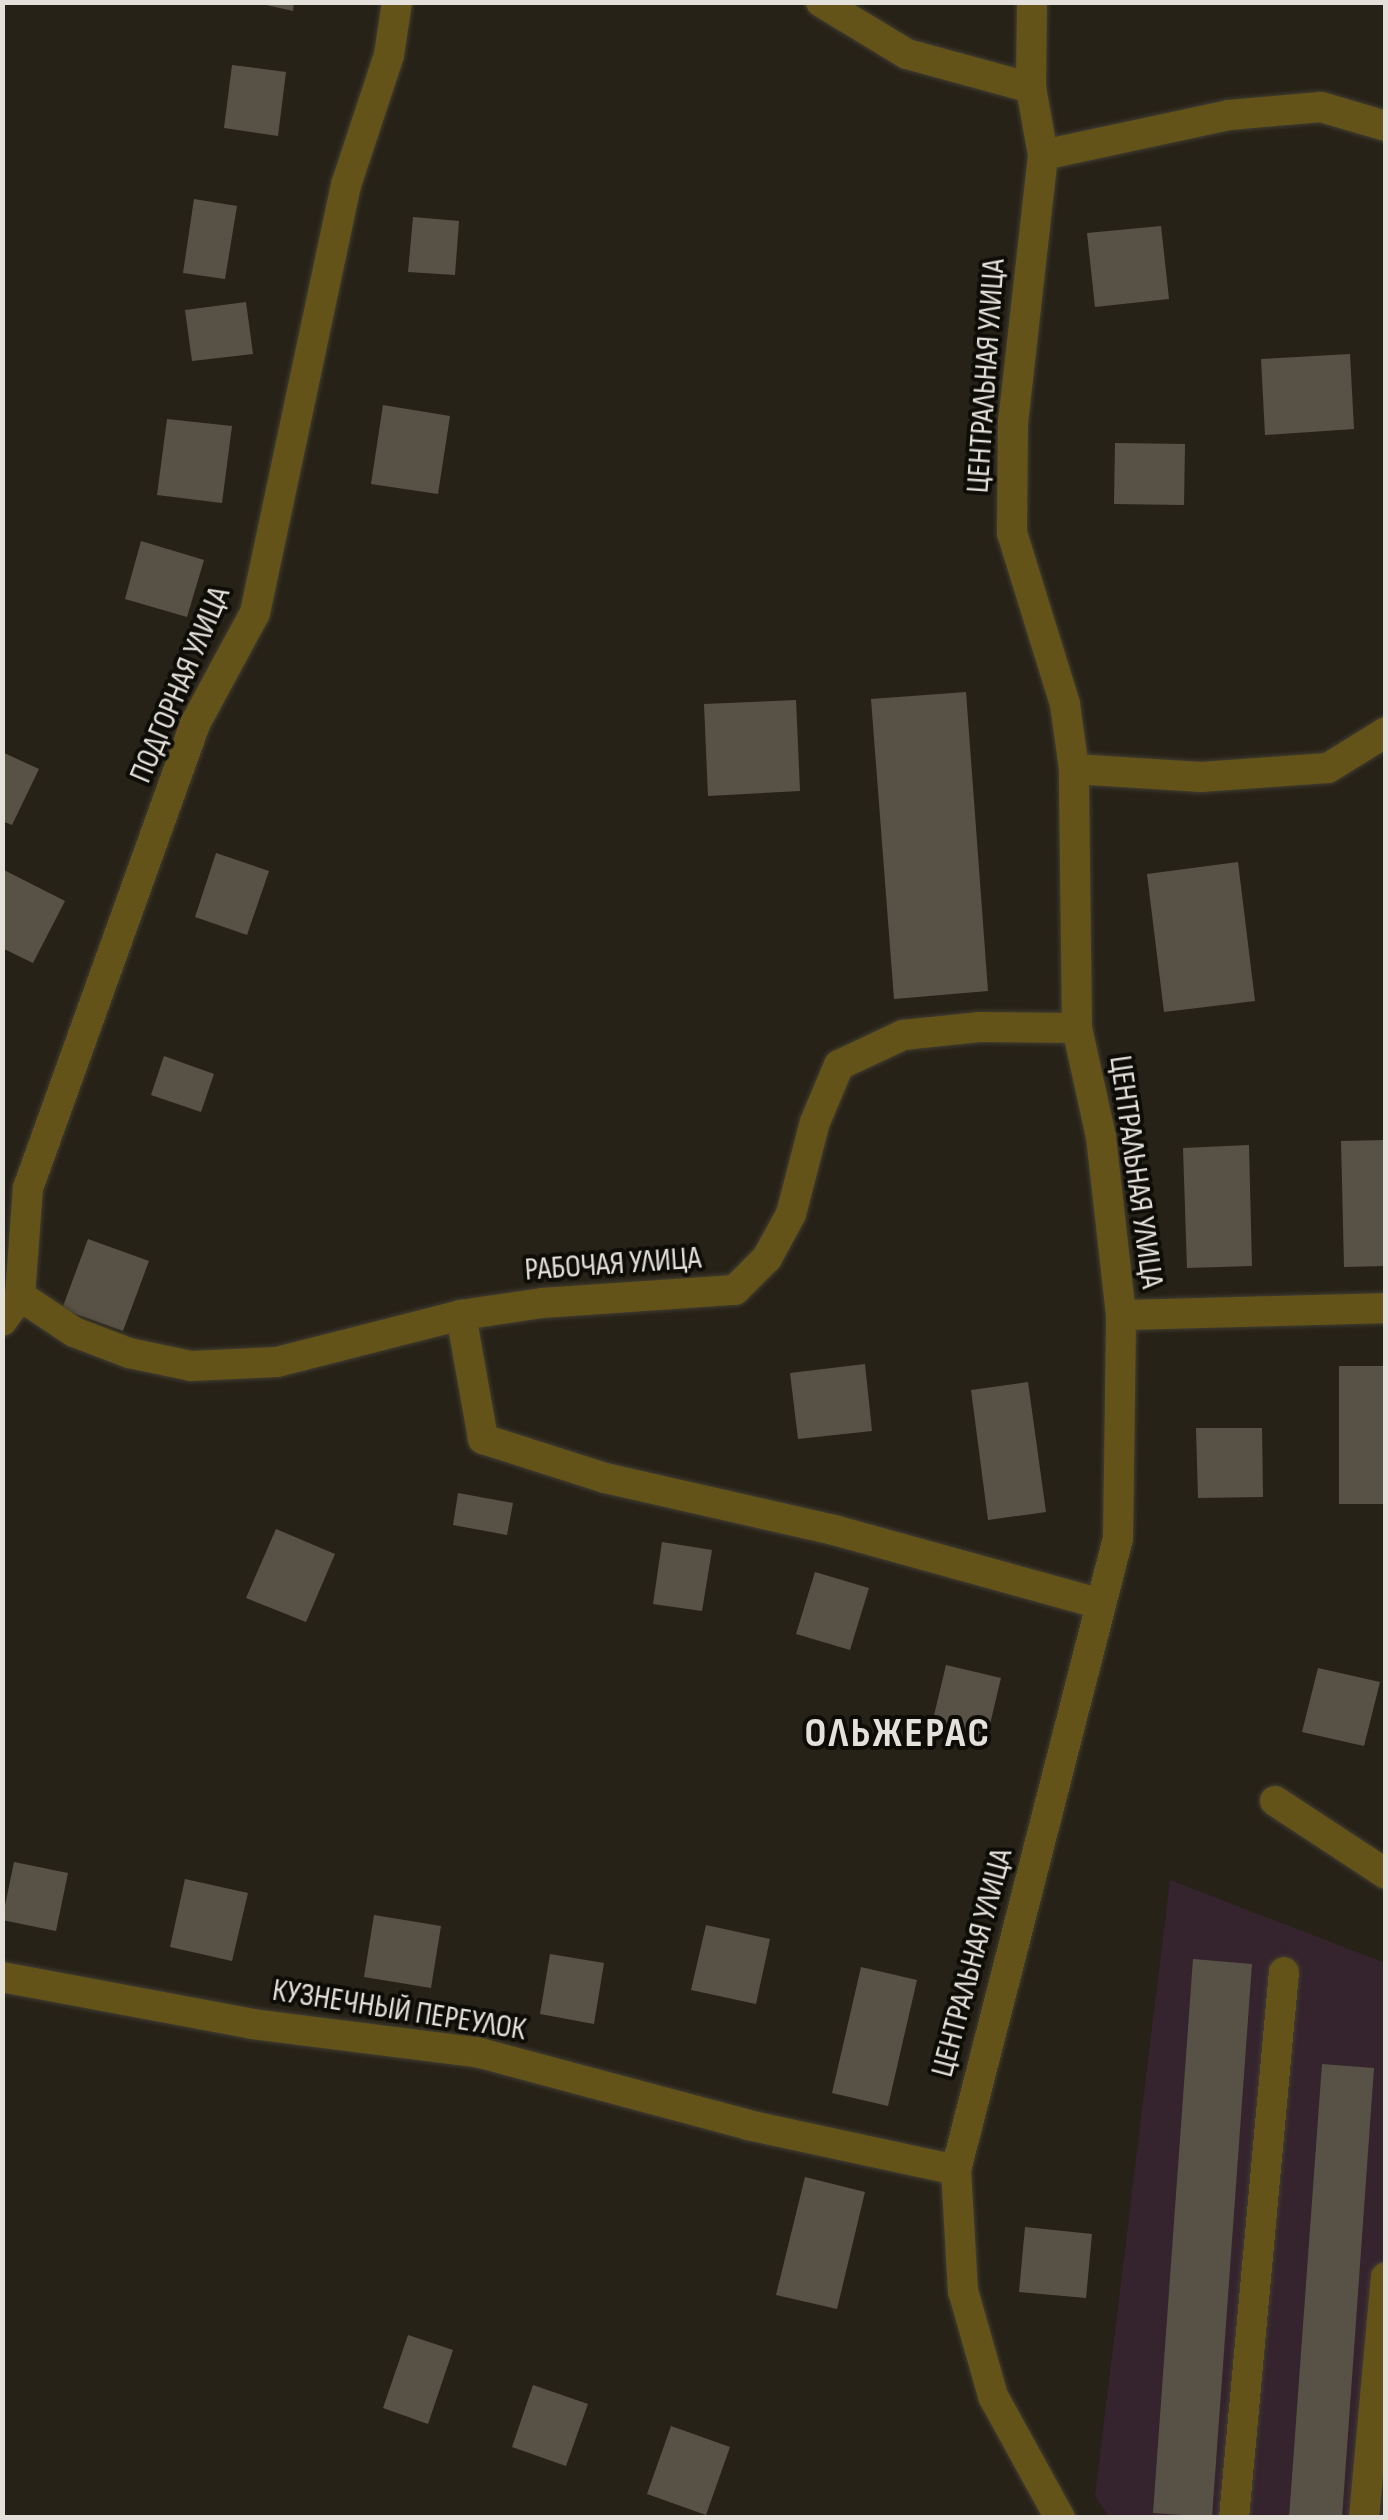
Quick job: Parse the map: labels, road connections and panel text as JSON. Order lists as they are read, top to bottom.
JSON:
{
  "streets": {
    "street": [
      "ЦЕНТРАЛЬНАЯ УЛИЦА",
      "ПОДГОРНАЯ УЛИЦА",
      "РАБОЧАЯ УЛИЦА",
      "КУЗНЕЧНЫЙ ПЕРЕУЛОК"
    ]
  },
  "crossings": [
    ["ЦЕНТРАЛЬНАЯ УЛИЦА", "РАБОЧАЯ УЛИЦА"],
    ["ЦЕНТРАЛЬНАЯ УЛИЦА", "КУЗНЕЧНЫЙ ПЕРЕУЛОК"],
    ["ПОДГОРНАЯ УЛИЦА", "РАБОЧАЯ УЛИЦА"]
  ],
  "districts": ["ОЛЬЖЕРАС"]
}
